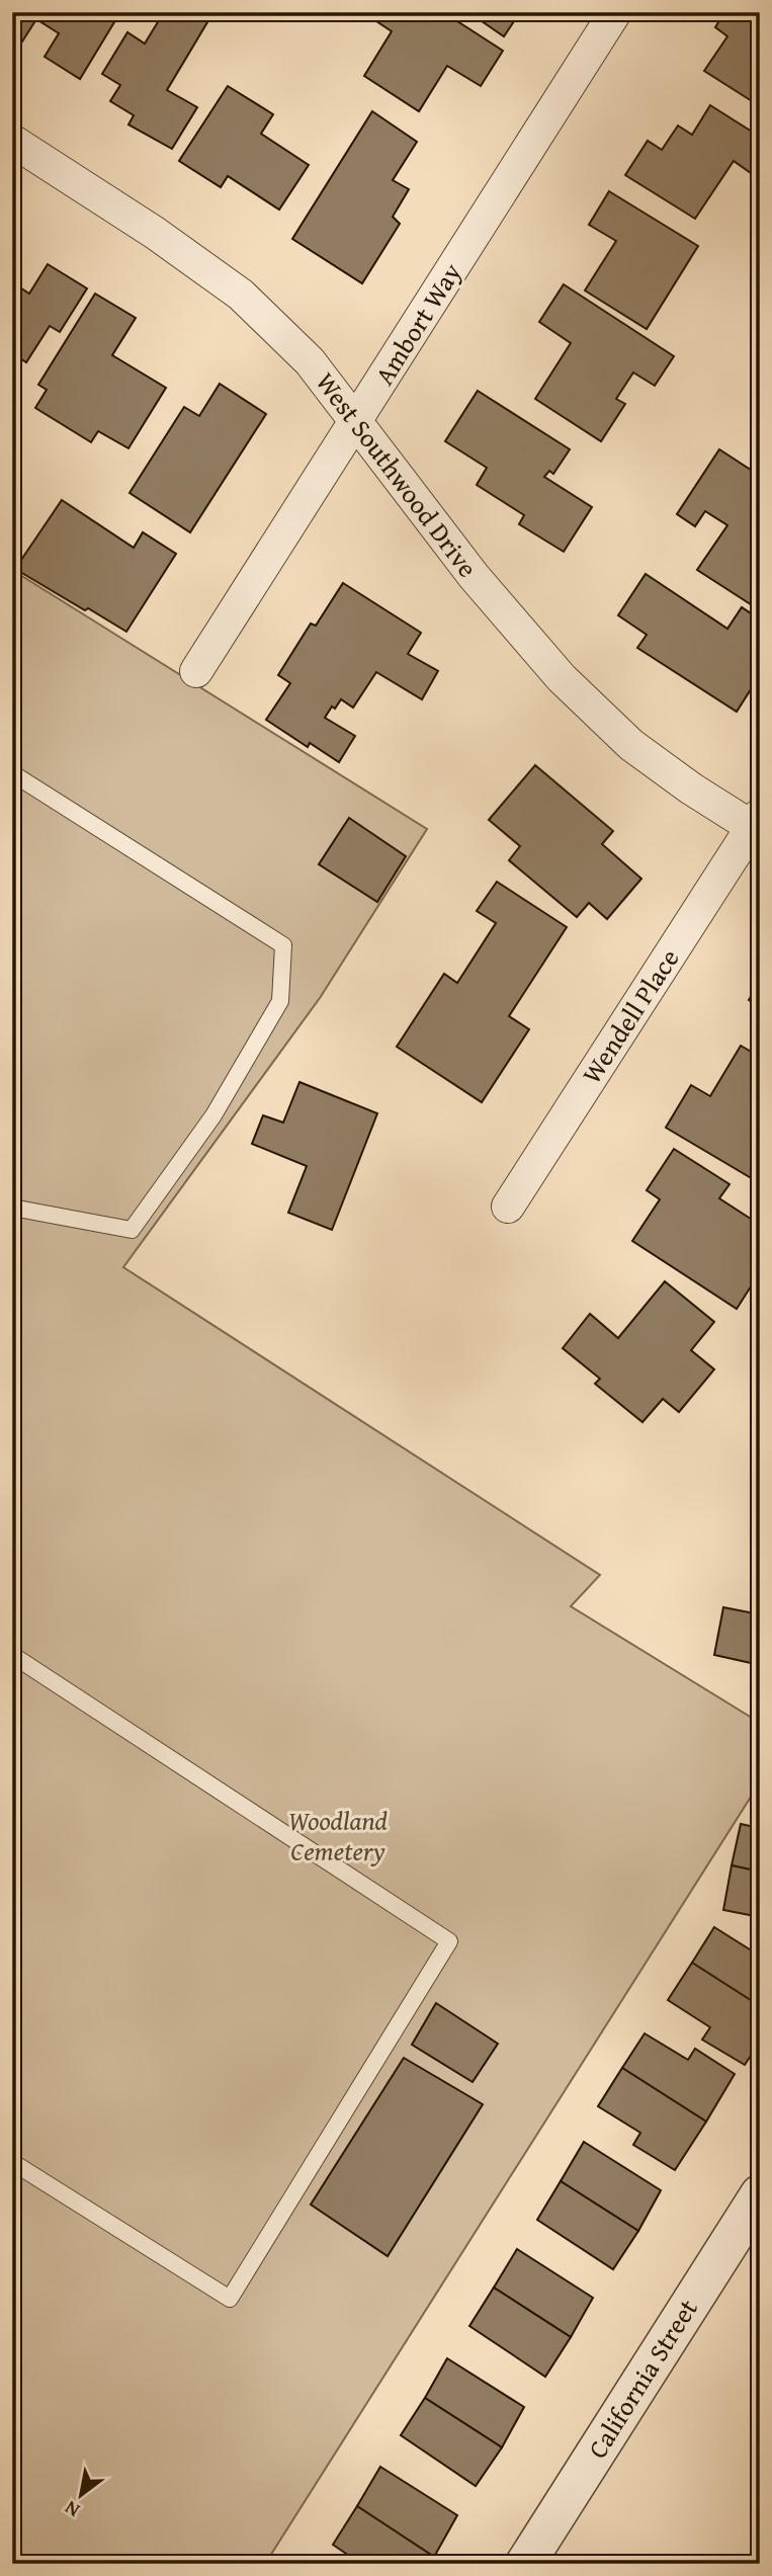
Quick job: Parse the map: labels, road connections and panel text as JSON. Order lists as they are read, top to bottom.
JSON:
{
  "streets": {
    "street": [
      "Ambort Way",
      "West Southwood Drive",
      "Wendell Place",
      "California Street"
    ]
  },
  "crossings": [
    ["Ambort Way", "West Southwood Drive"],
    ["West Southwood Drive", "Wendell Place"]
  ],
  "parks": ["Woodland Cemetery"],
  "north": "bottom left"
}
